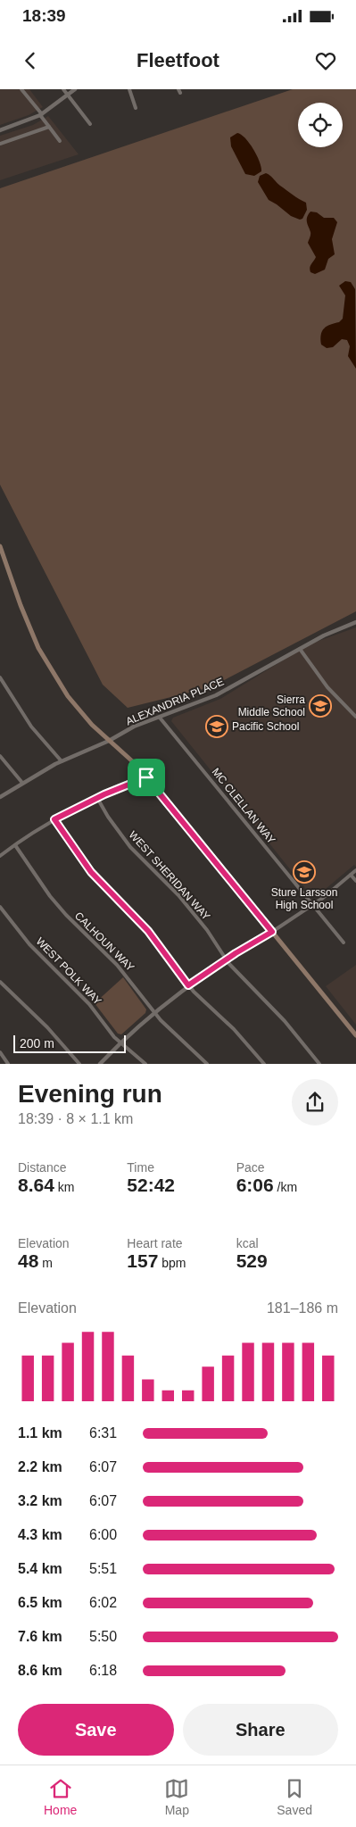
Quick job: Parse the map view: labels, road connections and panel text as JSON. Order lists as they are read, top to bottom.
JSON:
{
  "streets": {
    "street": [
      "ALEXANDRIA PLACE",
      "MC CLELLAN WAY",
      "WEST SHERIDAN WAY",
      "CALHOUN WAY",
      "WEST POLK WAY"
    ]
  },
  "crossings": [
    ["ALEXANDRIA PLACE", "MC CLELLAN WAY"]
  ],
  "places": {
    "school or university": ["Sierra Middle School", "Pacific School", "Sture Larsson High School"]
  },
  "scale_bar": "200 m",
  "page": {
    "status": "18:39",
    "header": "Fleetfoot",
    "scale": "200 m",
    "heading": ["Evening run", "18:39 · 8 × 1.1 km"],
    "stats": [
      ["Distance", "8.64 km"],
      ["Time", "52:42"],
      ["Pace", "6:06 /km"],
      ["Elevation", "48 m"],
      ["Heart rate", "157 bpm"],
      ["kcal", "529"]
    ],
    "chart": ["Elevation", "181–186 m"],
    "list": [
      {
        "name": "1.1 km",
        "note": "6:31"
      },
      {
        "name": "2.2 km",
        "note": "6:07"
      },
      {
        "name": "3.2 km",
        "note": "6:07"
      },
      {
        "name": "4.3 km",
        "note": "6:00"
      },
      {
        "name": "5.4 km",
        "note": "5:51"
      },
      {
        "name": "6.5 km",
        "note": "6:02"
      },
      {
        "name": "7.6 km",
        "note": "5:50"
      },
      {
        "name": "8.6 km",
        "note": "6:18"
      }
    ],
    "buttons": ["Save", "Share"],
    "tabs": ["Home", "Map", "Saved"]
  }
}
